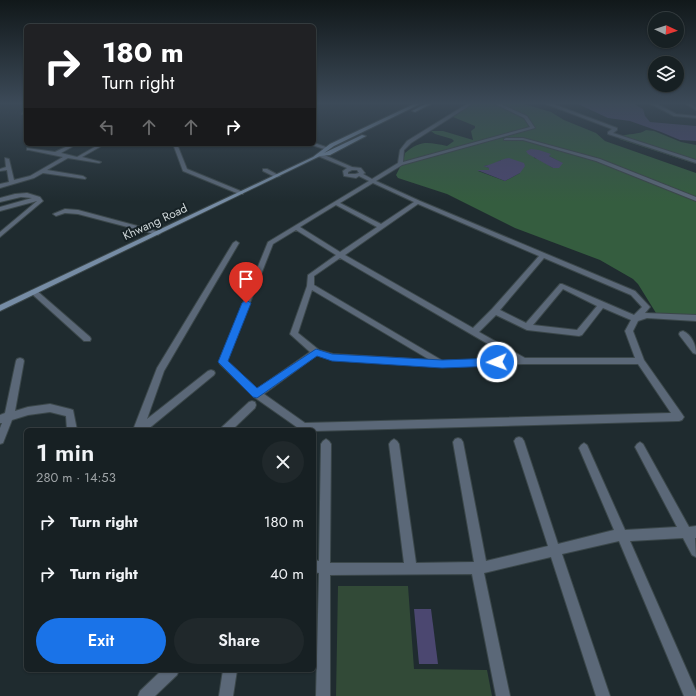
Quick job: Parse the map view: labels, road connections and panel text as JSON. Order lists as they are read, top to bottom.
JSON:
{
  "streets": {
    "main road": ["Khwang Road"]
  },
  "north": "right",
  "page": {
    "turn": ["180 m", "Turn right"],
    "heading": ["1 min", "280 m · 14:53"],
    "list": [
      {
        "name": "Turn right",
        "value": "180 m"
      },
      {
        "name": "Turn right",
        "value": "40 m"
      }
    ],
    "buttons": ["Exit", "Share"]
  }
}
